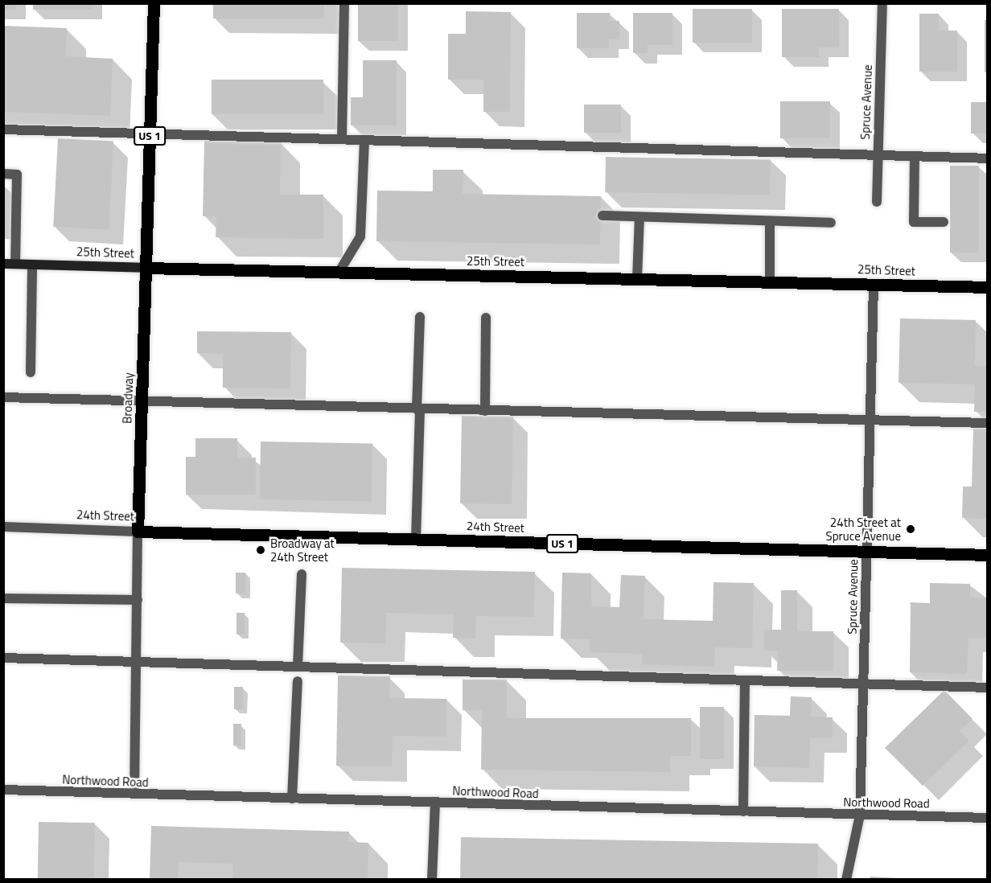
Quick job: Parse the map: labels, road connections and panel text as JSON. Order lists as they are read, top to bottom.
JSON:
{
  "streets": {
    "main road": [
      "US 1",
      "25th Street",
      "Broadway",
      "24th Street"
    ],
    "street": ["Spruce Avenue", "Northwood Road"]
  },
  "crossings": [
    ["Spruce Avenue", "25th Street"],
    ["Spruce Avenue", "24th Street"],
    ["Spruce Avenue", "Northwood Road"],
    ["25th Street", "Broadway"],
    ["Broadway", "24th Street"],
    ["Broadway", "Northwood Road"]
  ],
  "places": ["24th Street at Spruce Avenue", "Broadway at 24th Street"]
}
